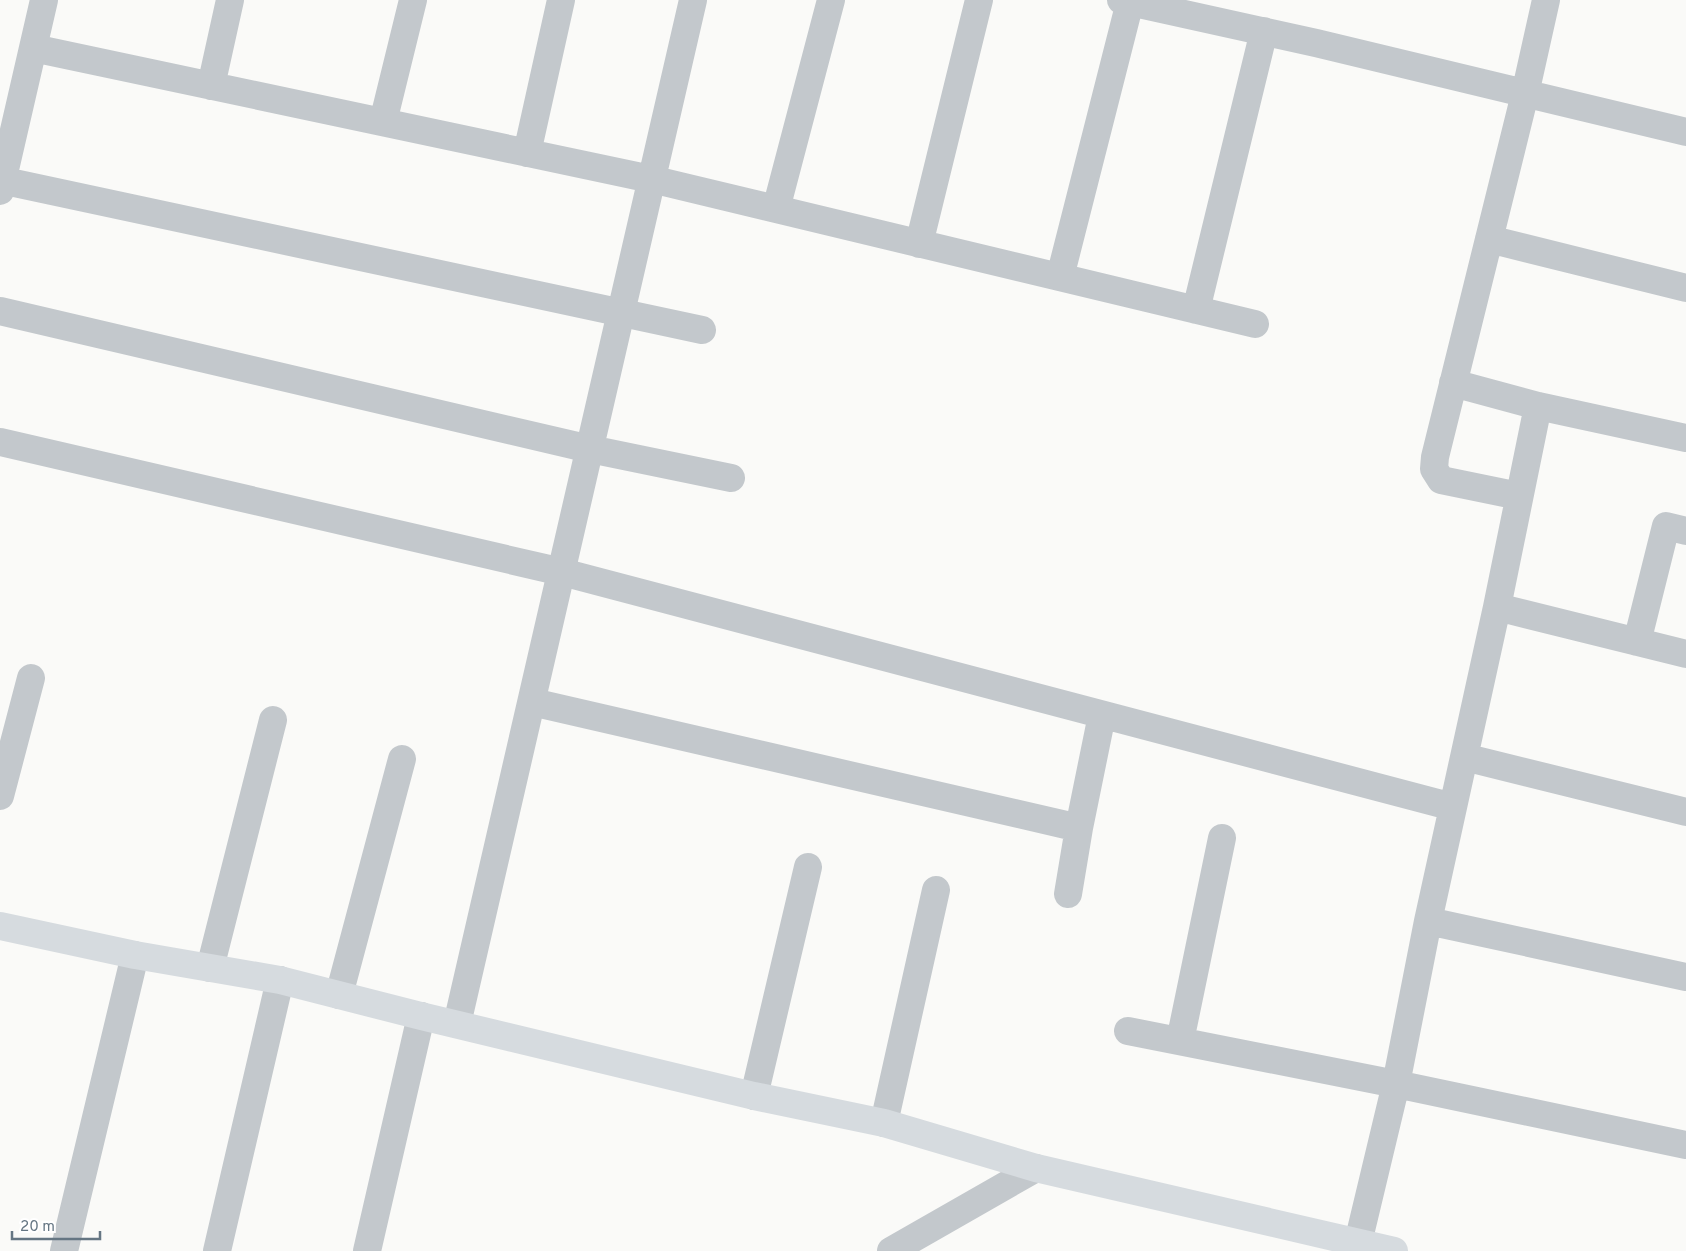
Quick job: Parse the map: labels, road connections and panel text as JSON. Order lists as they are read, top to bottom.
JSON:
{
  "scale_bar": "20 m"
}
